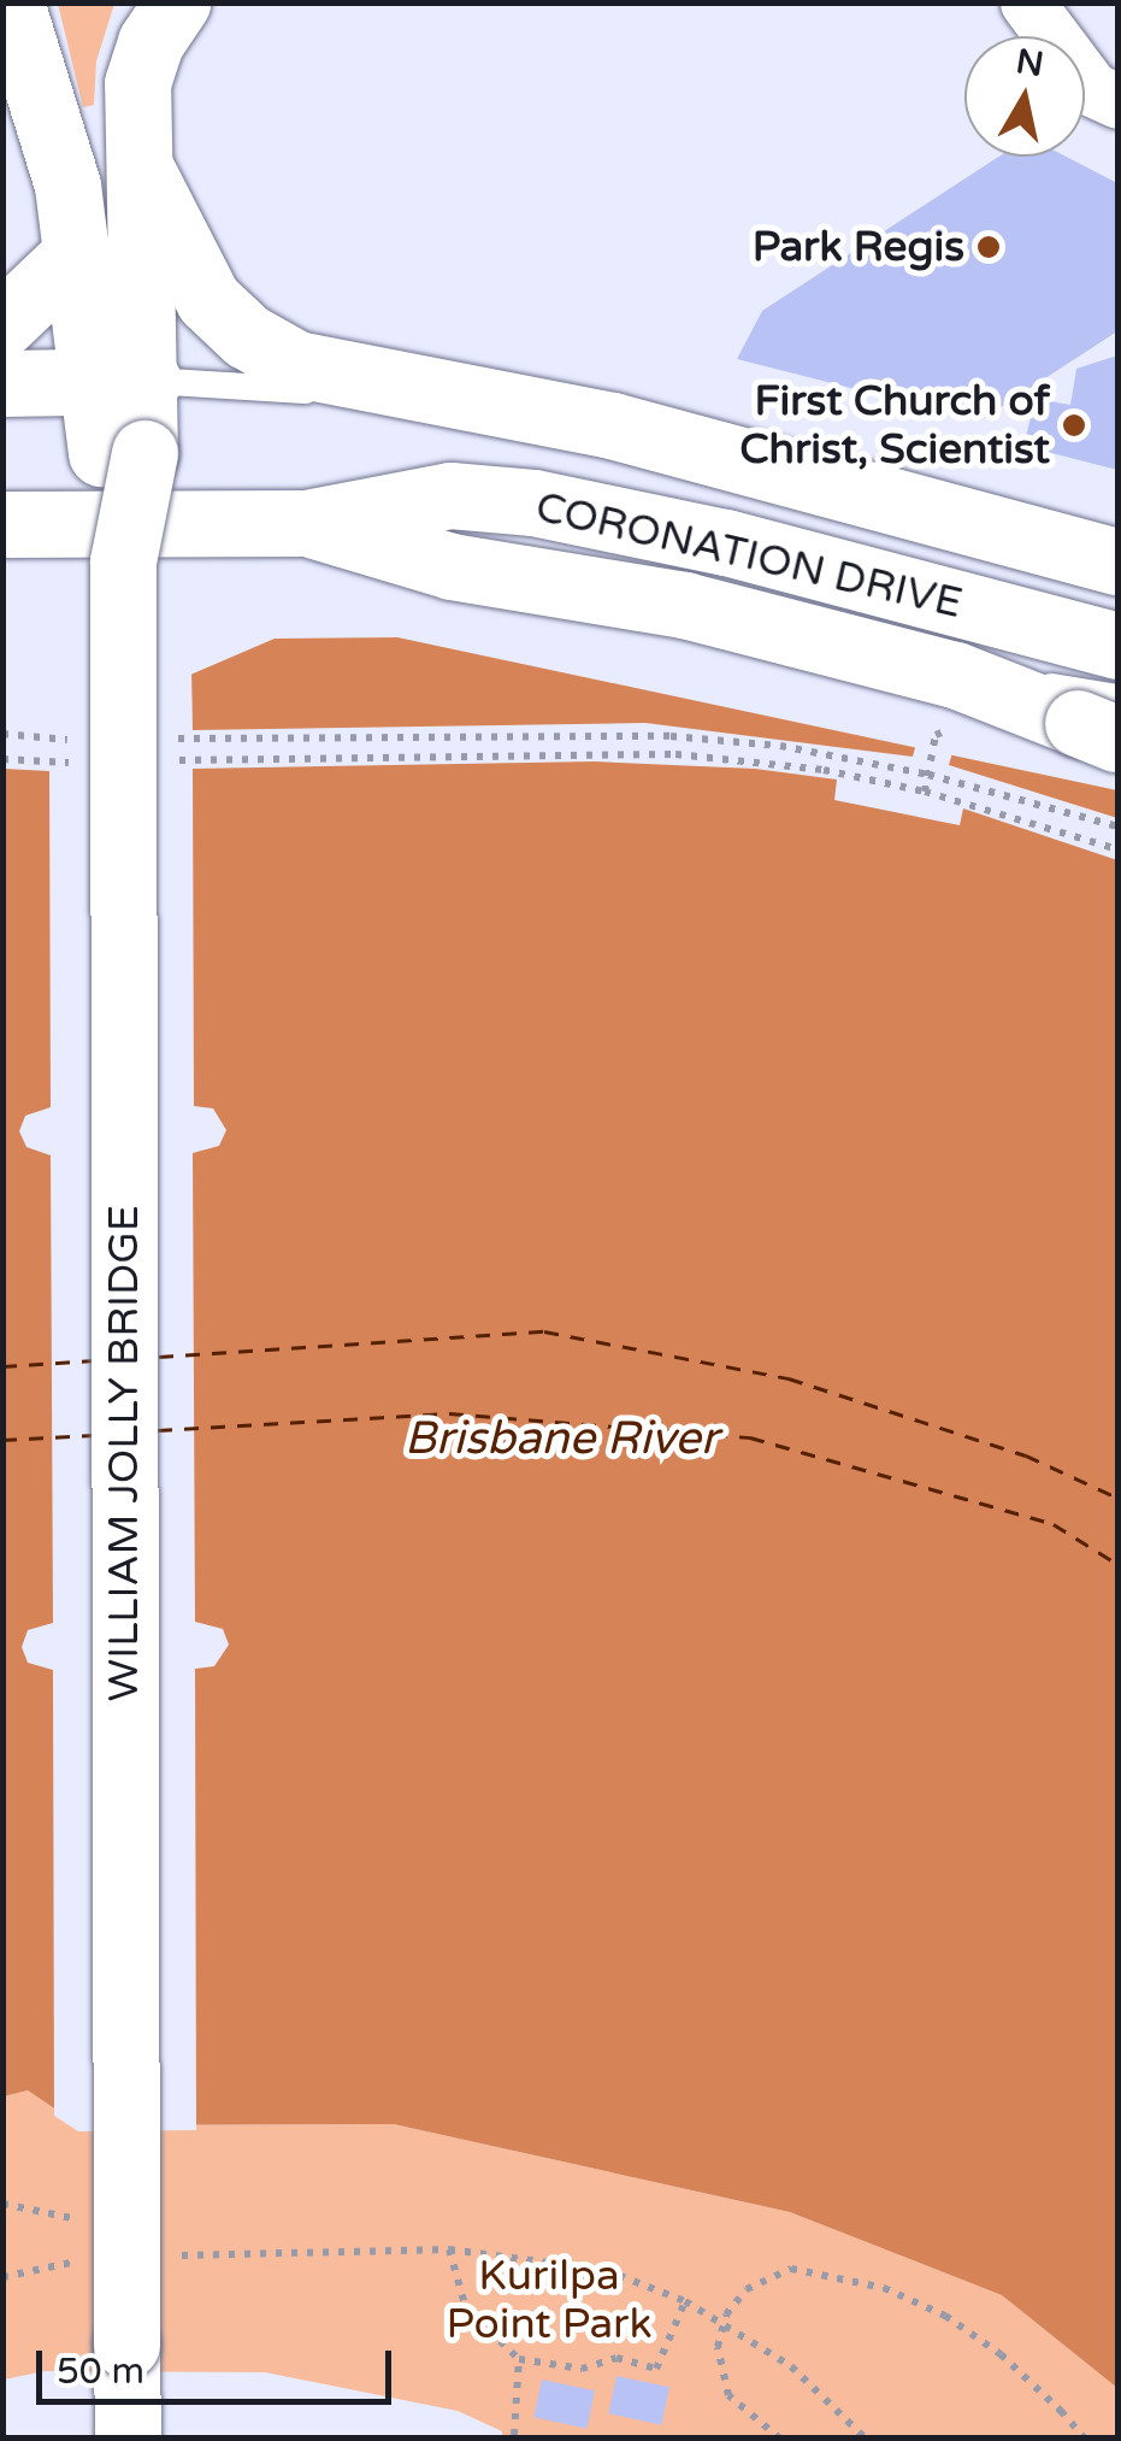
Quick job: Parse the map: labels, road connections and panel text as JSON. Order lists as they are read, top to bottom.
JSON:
{
  "streets": {
    "main road": ["CORONATION DRIVE", "WILLIAM JOLLY BRIDGE"]
  },
  "water": ["Brisbane River"],
  "parks": ["Kurilpa Point Park"],
  "places": ["Park Regis", "First Church of Christ, Scientist"],
  "scale_bar": "50 m",
  "north": "top"
}
